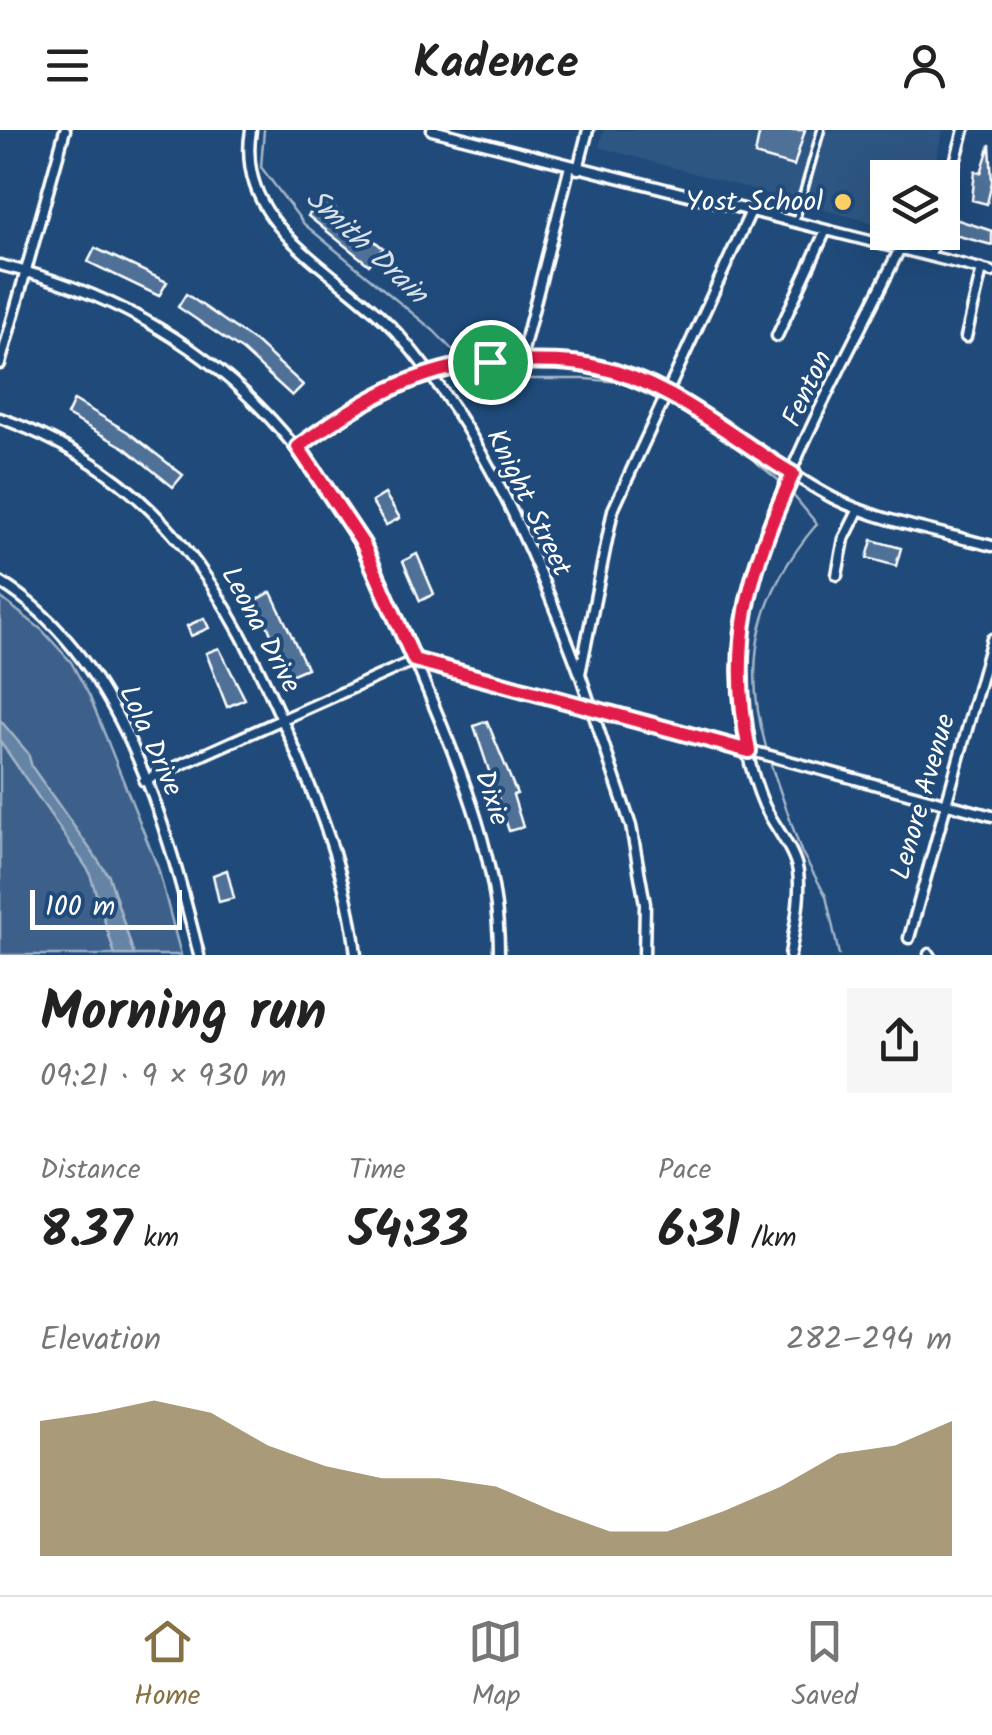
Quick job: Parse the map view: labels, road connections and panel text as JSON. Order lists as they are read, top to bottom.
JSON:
{
  "streets": {
    "street": [
      "Fenton",
      "Knight Street",
      "Leona Drive",
      "Lola Drive",
      "Lenore Avenue",
      "Dixie"
    ]
  },
  "water": ["Smith Drain"],
  "places": ["Yost School"],
  "scale_bar": "100 m",
  "page": {
    "header": "Kadence",
    "scale": "100 m",
    "heading": ["Morning run", "09:21 · 9 × 930 m"],
    "stats": [
      ["Distance", "8.37 km"],
      ["Time", "54:33"],
      ["Pace", "6:31 /km"]
    ],
    "chart": ["Elevation", "282–294 m"],
    "tabs": ["Home", "Map", "Saved"]
  }
}
